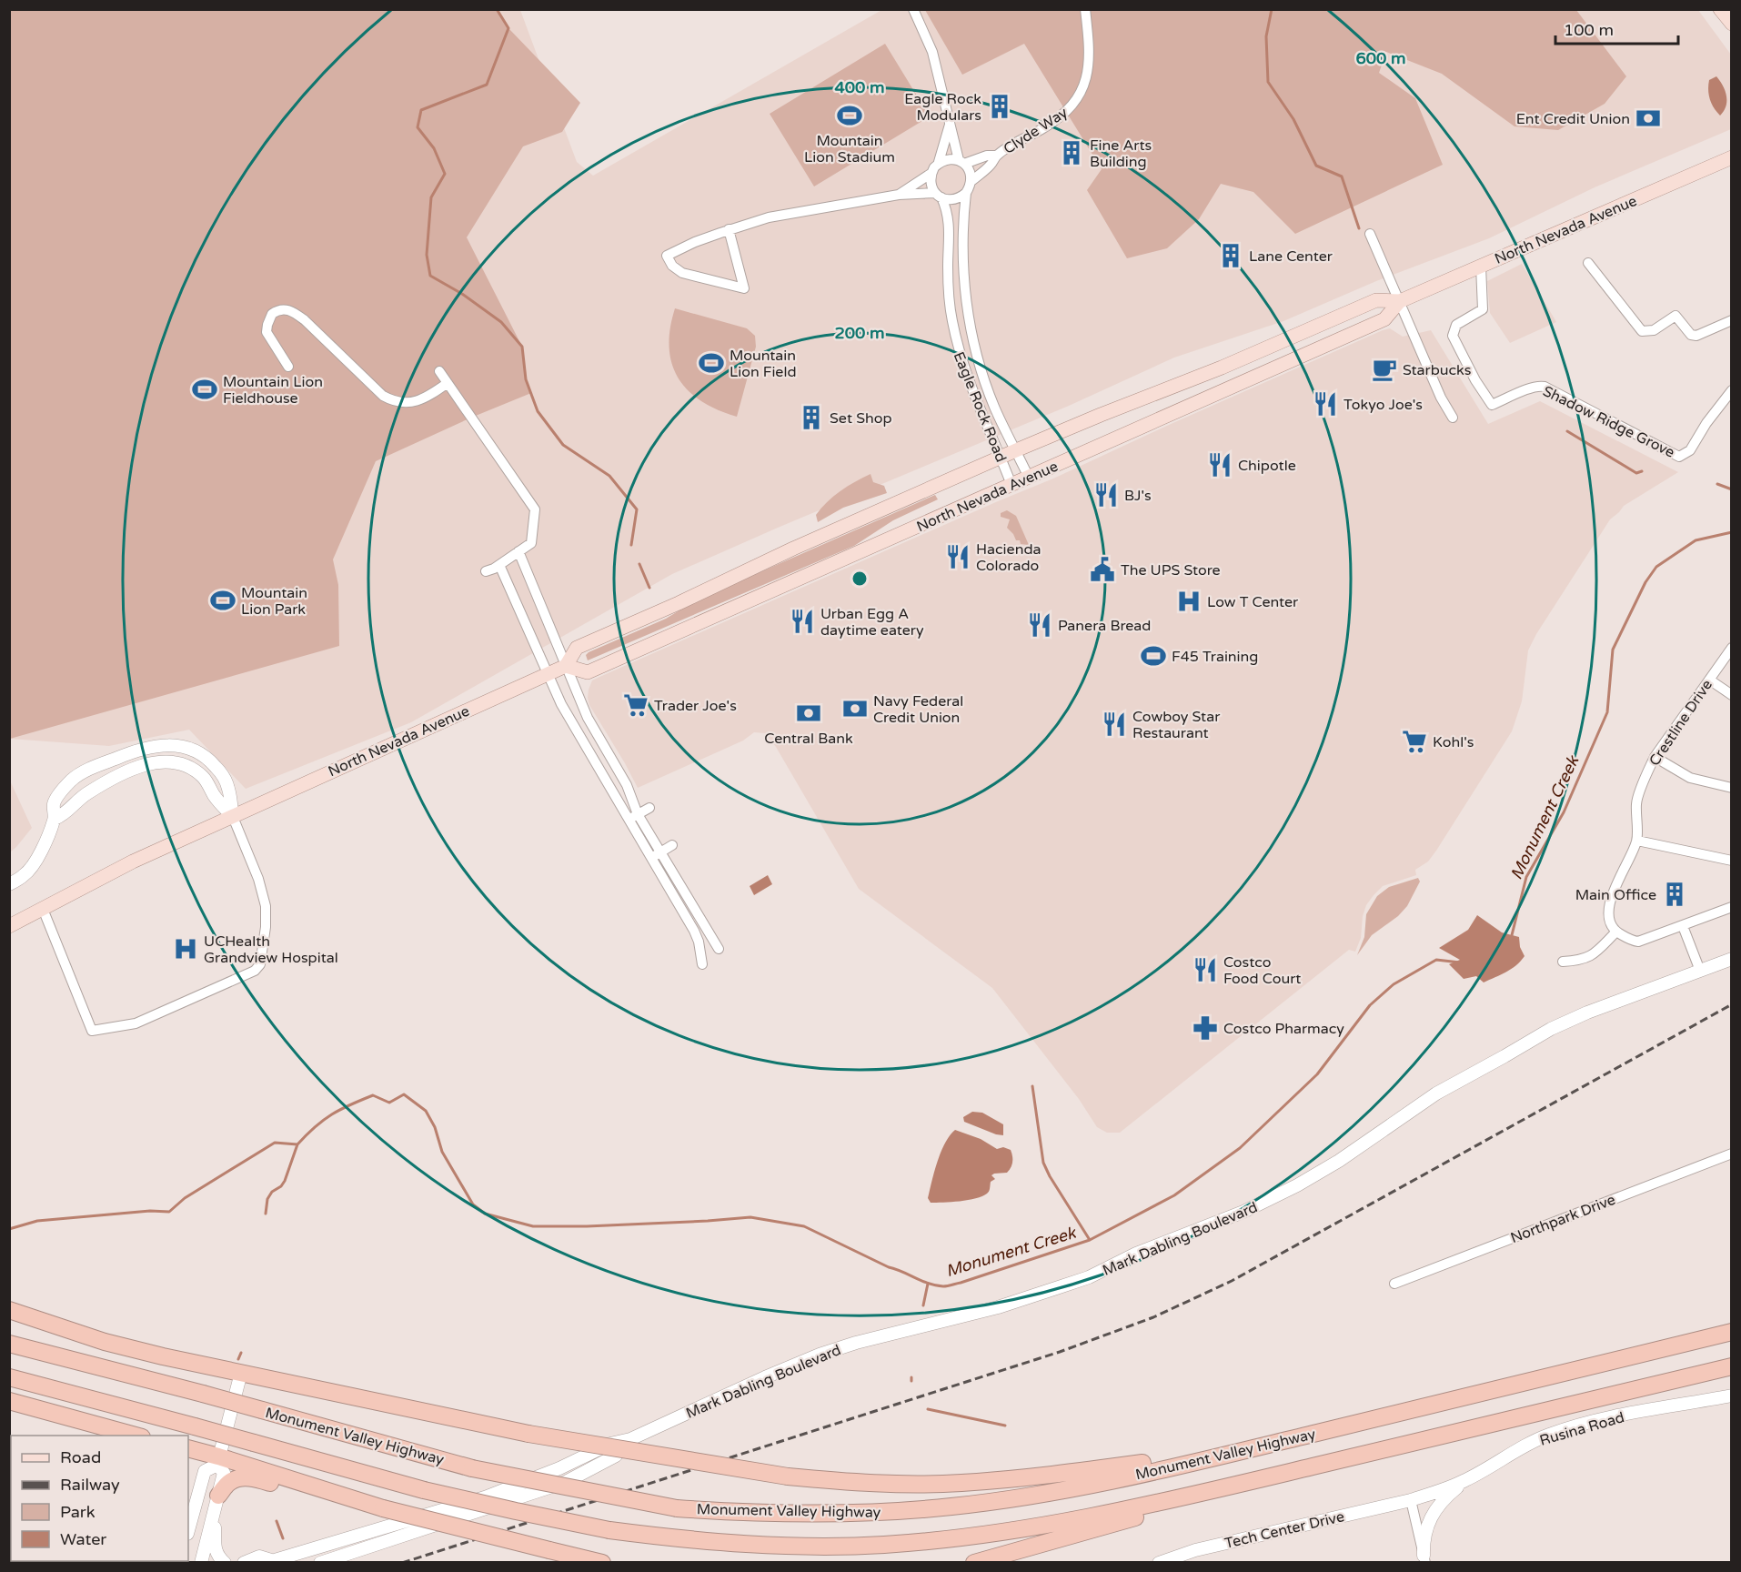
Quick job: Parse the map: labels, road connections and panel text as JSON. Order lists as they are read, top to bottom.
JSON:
{
  "streets": {
    "highway": ["Monument Valley Highway"],
    "main road": ["North Nevada Avenue"],
    "street": [
      "Clyde Way",
      "Eagle Rock Road",
      "Shadow Ridge Grove",
      "Crestline Drive",
      "Northpark Drive",
      "Mark Dabling Boulevard",
      "Rusina Road",
      "Tech Center Drive"
    ]
  },
  "crossings": [
    ["North Nevada Avenue", "Eagle Rock Road"],
    ["North Nevada Avenue", "Shadow Ridge Grove"],
    ["Rusina Road", "Tech Center Drive"]
  ],
  "water": ["Monument Creek"],
  "places": {
    "building": [
      "Eagle Rock Modulars",
      "Fine Arts Building",
      "Lane Center",
      "Set Shop",
      "Main Office"
    ],
    "sports": [
      "Mountain Lion Stadium",
      "Mountain Lion Field",
      "Mountain Lion Fieldhouse",
      "Mountain Lion Park",
      "F45 Training"
    ],
    "bank": ["Ent Credit Union", "Navy Federal Credit Union", "Central Bank"],
    "cafe": ["Starbucks"],
    "restaurant": [
      "Tokyo Joe's",
      "Chipotle",
      "BJ's",
      "Hacienda Colorado",
      "Urban Egg A daytime eatery",
      "Panera Bread",
      "Cowboy Star Restaurant",
      "Costco Food Court"
    ],
    "public building": ["The UPS Store"],
    "hospital": ["Low T Center", "UCHealth Grandview Hospital"],
    "supermarket": ["Trader Joe's", "Kohl's"],
    "pharmacy": ["Costco Pharmacy"]
  },
  "legend": [
    "Road",
    "Railway",
    "Park",
    "Water"
  ],
  "scale_bar": "100 m",
  "rings": ["600 m", "400 m", "200 m"]
}
